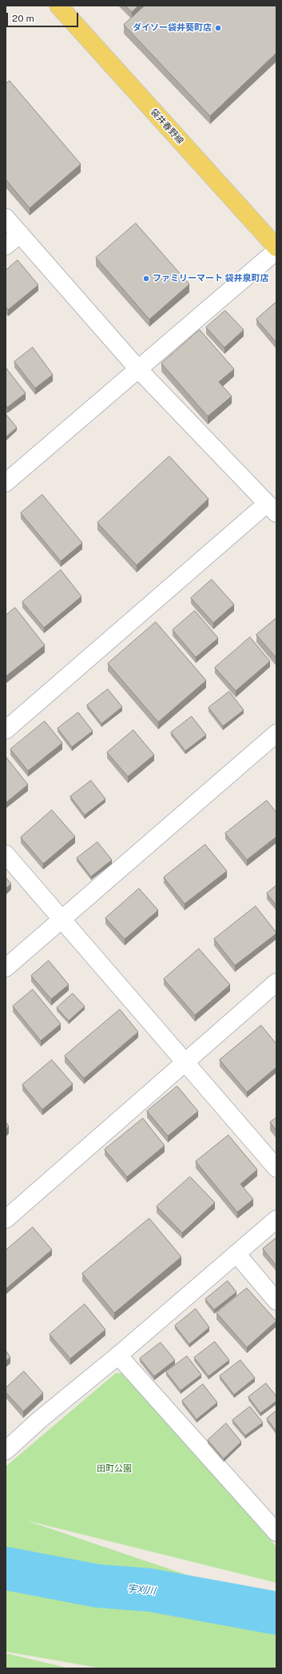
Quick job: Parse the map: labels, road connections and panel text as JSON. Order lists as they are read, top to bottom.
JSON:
{
  "streets": {
    "main road": ["袋井春野線"]
  },
  "water": ["宇刈川"],
  "parks": ["田町公園"],
  "places": ["ダイソー袋井葵町店", "ファミリーマート 袋井泉町店"],
  "scale_bar": "20 m"
}
